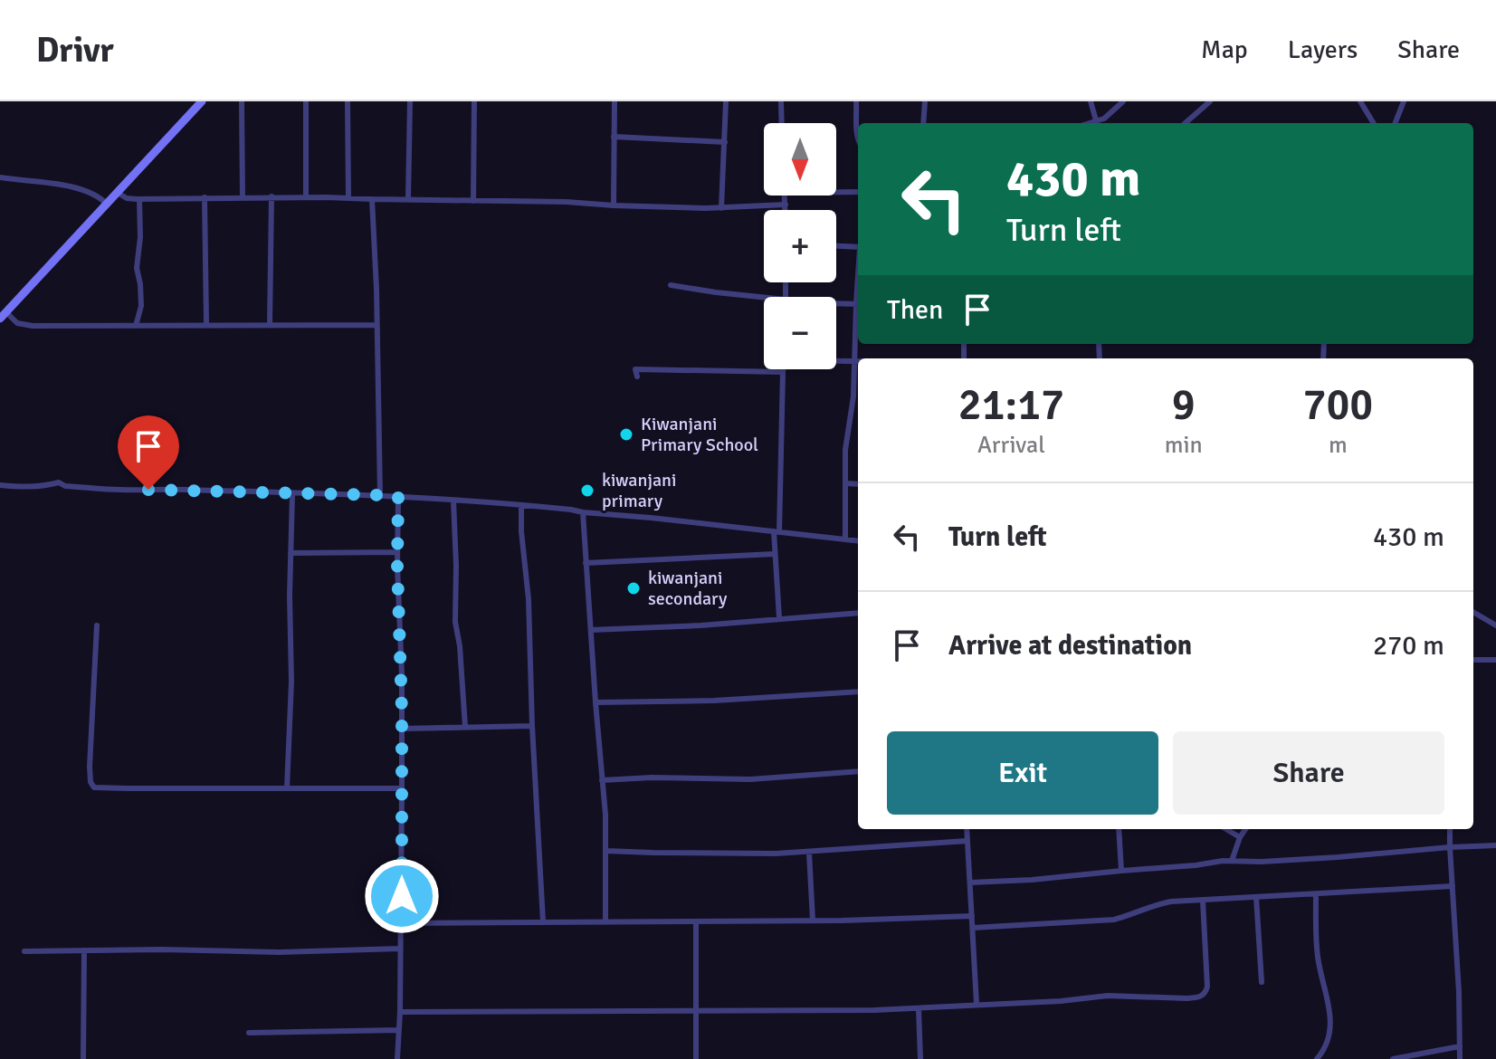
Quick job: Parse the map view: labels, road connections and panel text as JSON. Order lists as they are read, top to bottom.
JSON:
{
  "places": ["Kiwanjani Primary School", "kiwanjani primary", "kiwanjani secondary"],
  "north": "bottom",
  "page": {
    "header": "Drivr",
    "nav": ["Map", "Layers", "Share"],
    "map_buttons": ["+", "−"],
    "turn": ["430 m", "Turn left"],
    "then": "Then",
    "eta": [
      "21:17",
      "Arrival",
      "9",
      "min",
      "700",
      "m"
    ],
    "list": [
      {
        "name": "Turn left",
        "value": "430 m"
      },
      {
        "name": "Arrive at destination",
        "value": "270 m"
      }
    ],
    "buttons": ["Exit", "Share"]
  }
}
